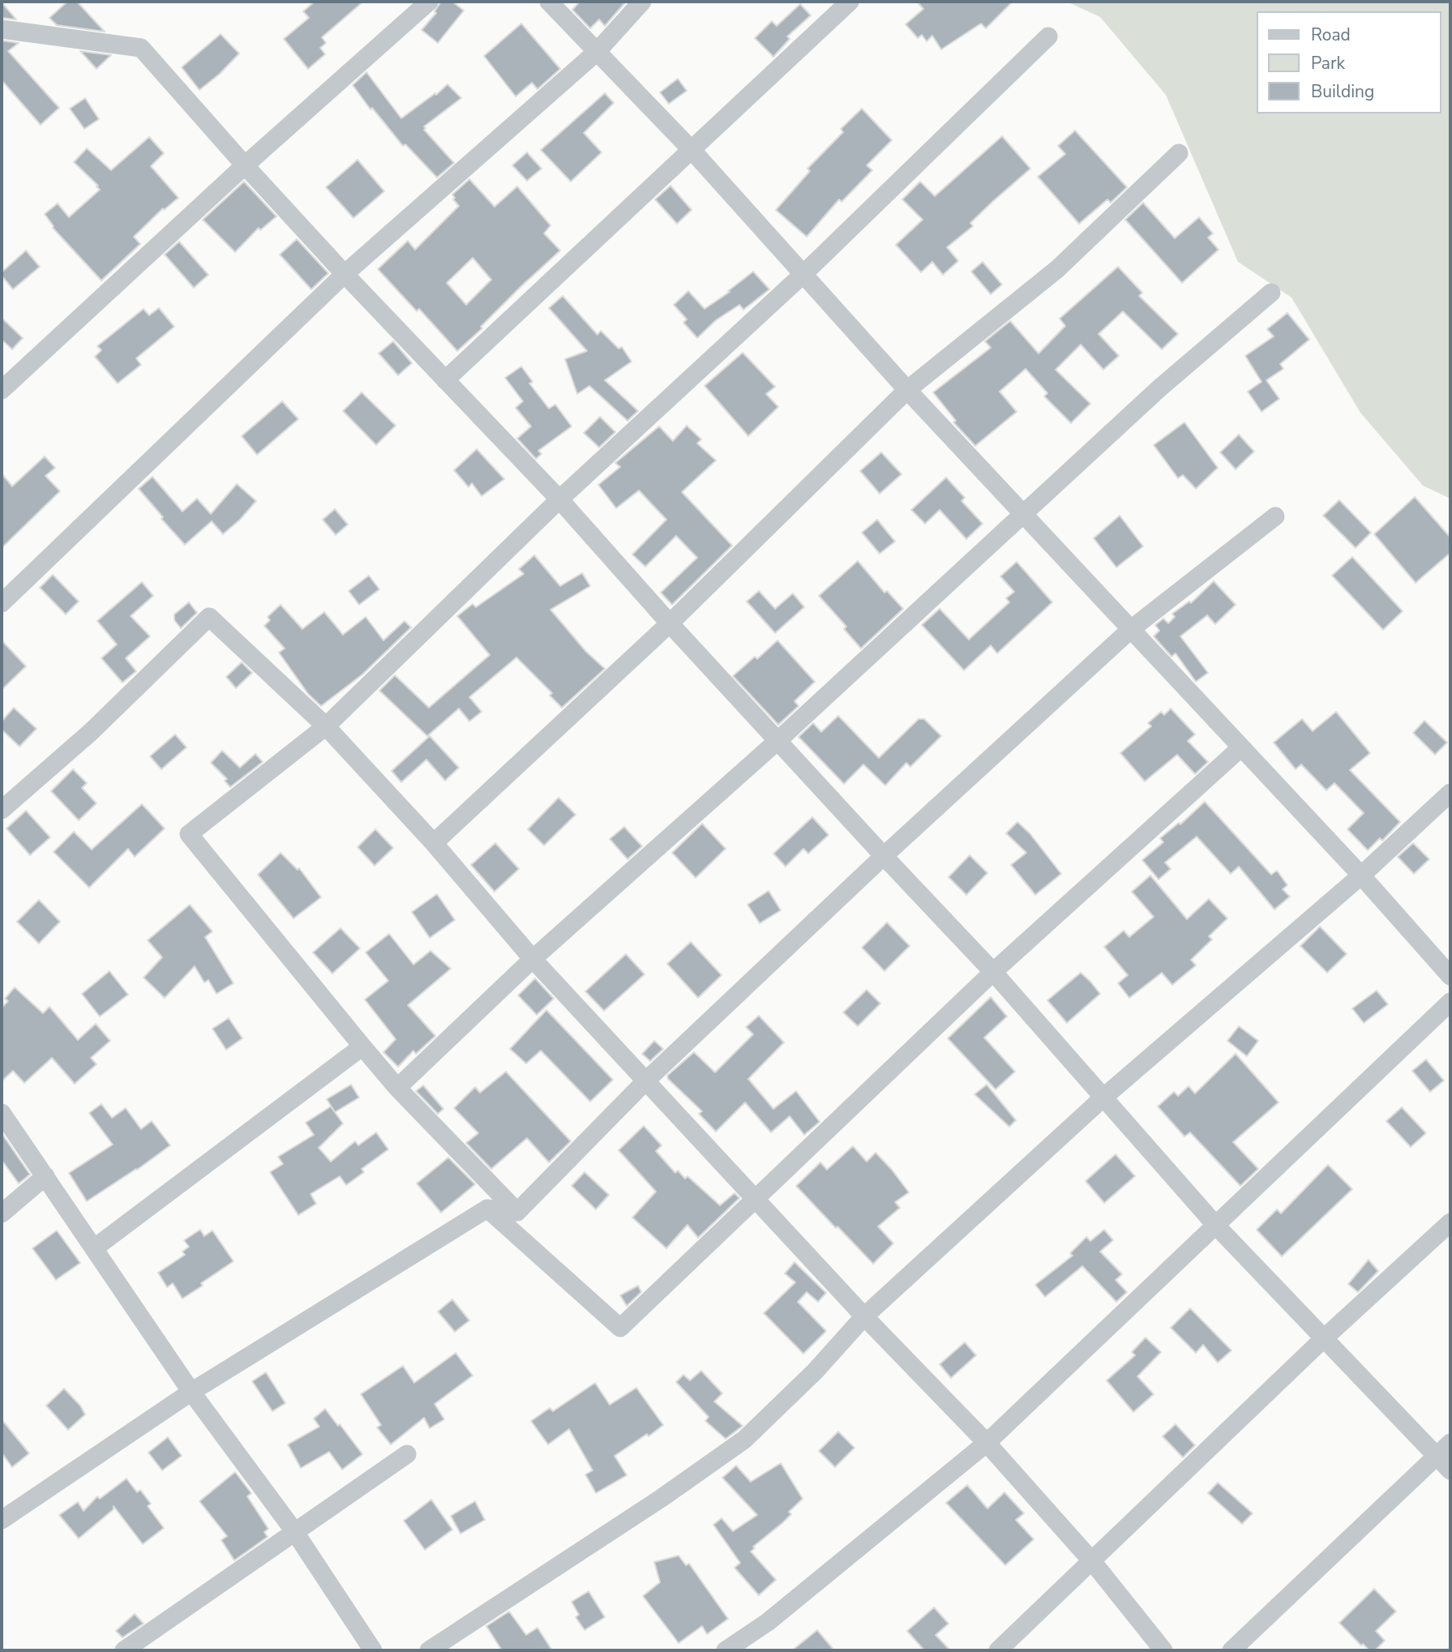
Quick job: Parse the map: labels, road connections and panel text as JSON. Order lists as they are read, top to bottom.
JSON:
{
  "legend": ["Road", "Park", "Building"]
}
